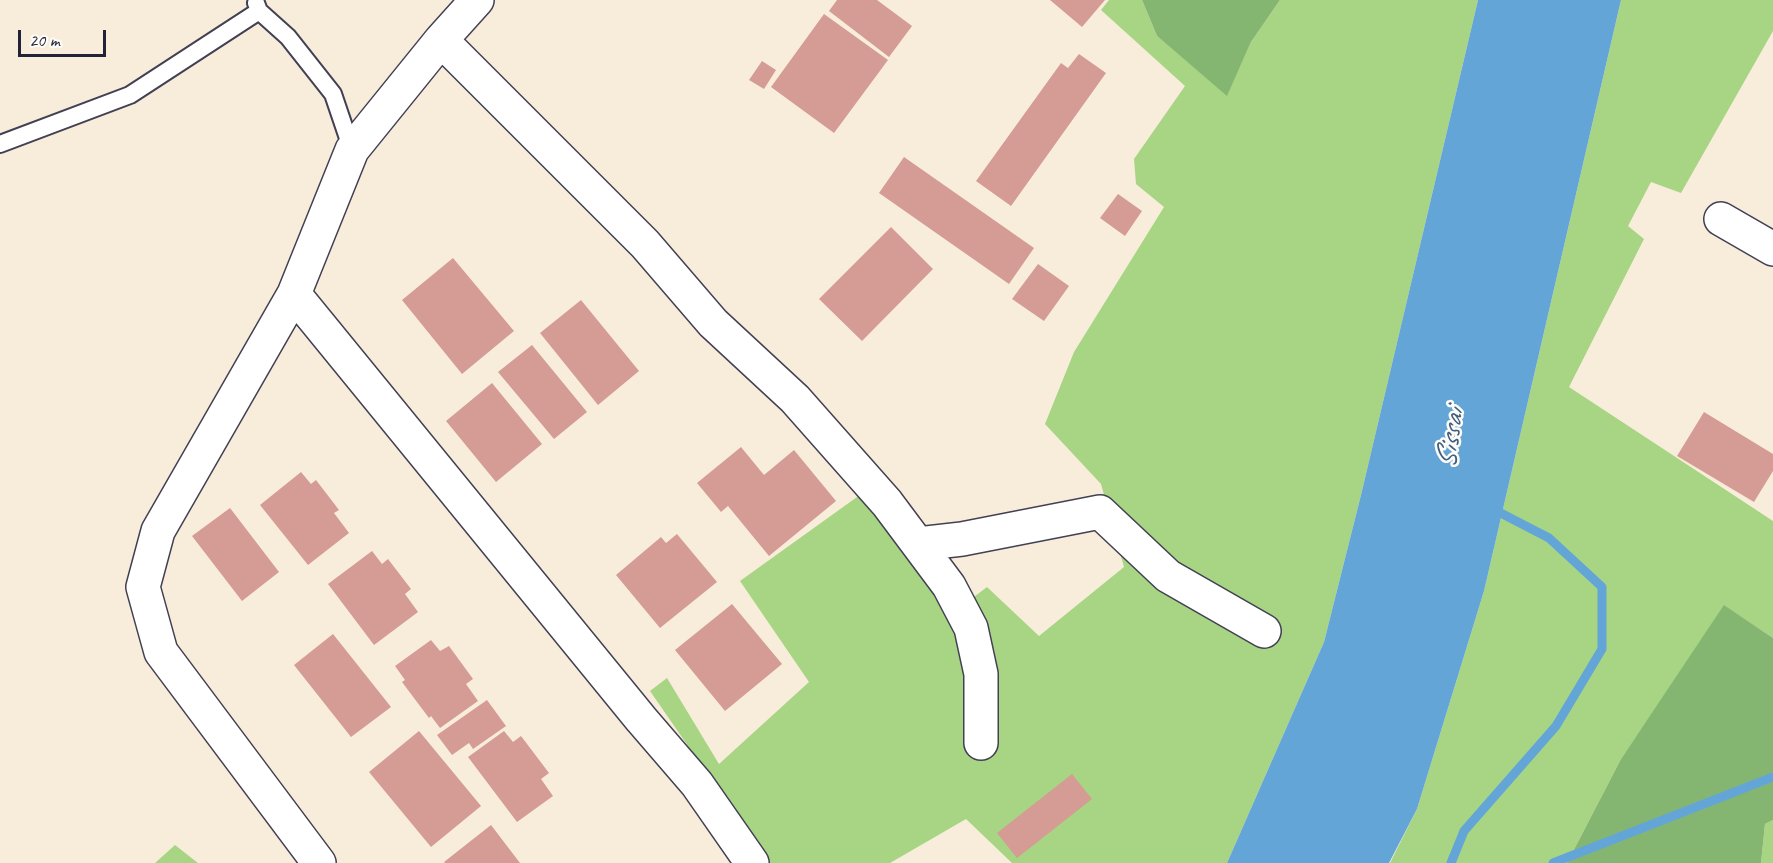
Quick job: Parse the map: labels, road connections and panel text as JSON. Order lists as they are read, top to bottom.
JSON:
{
  "water": ["Sissai"],
  "scale_bar": "20 m"
}
